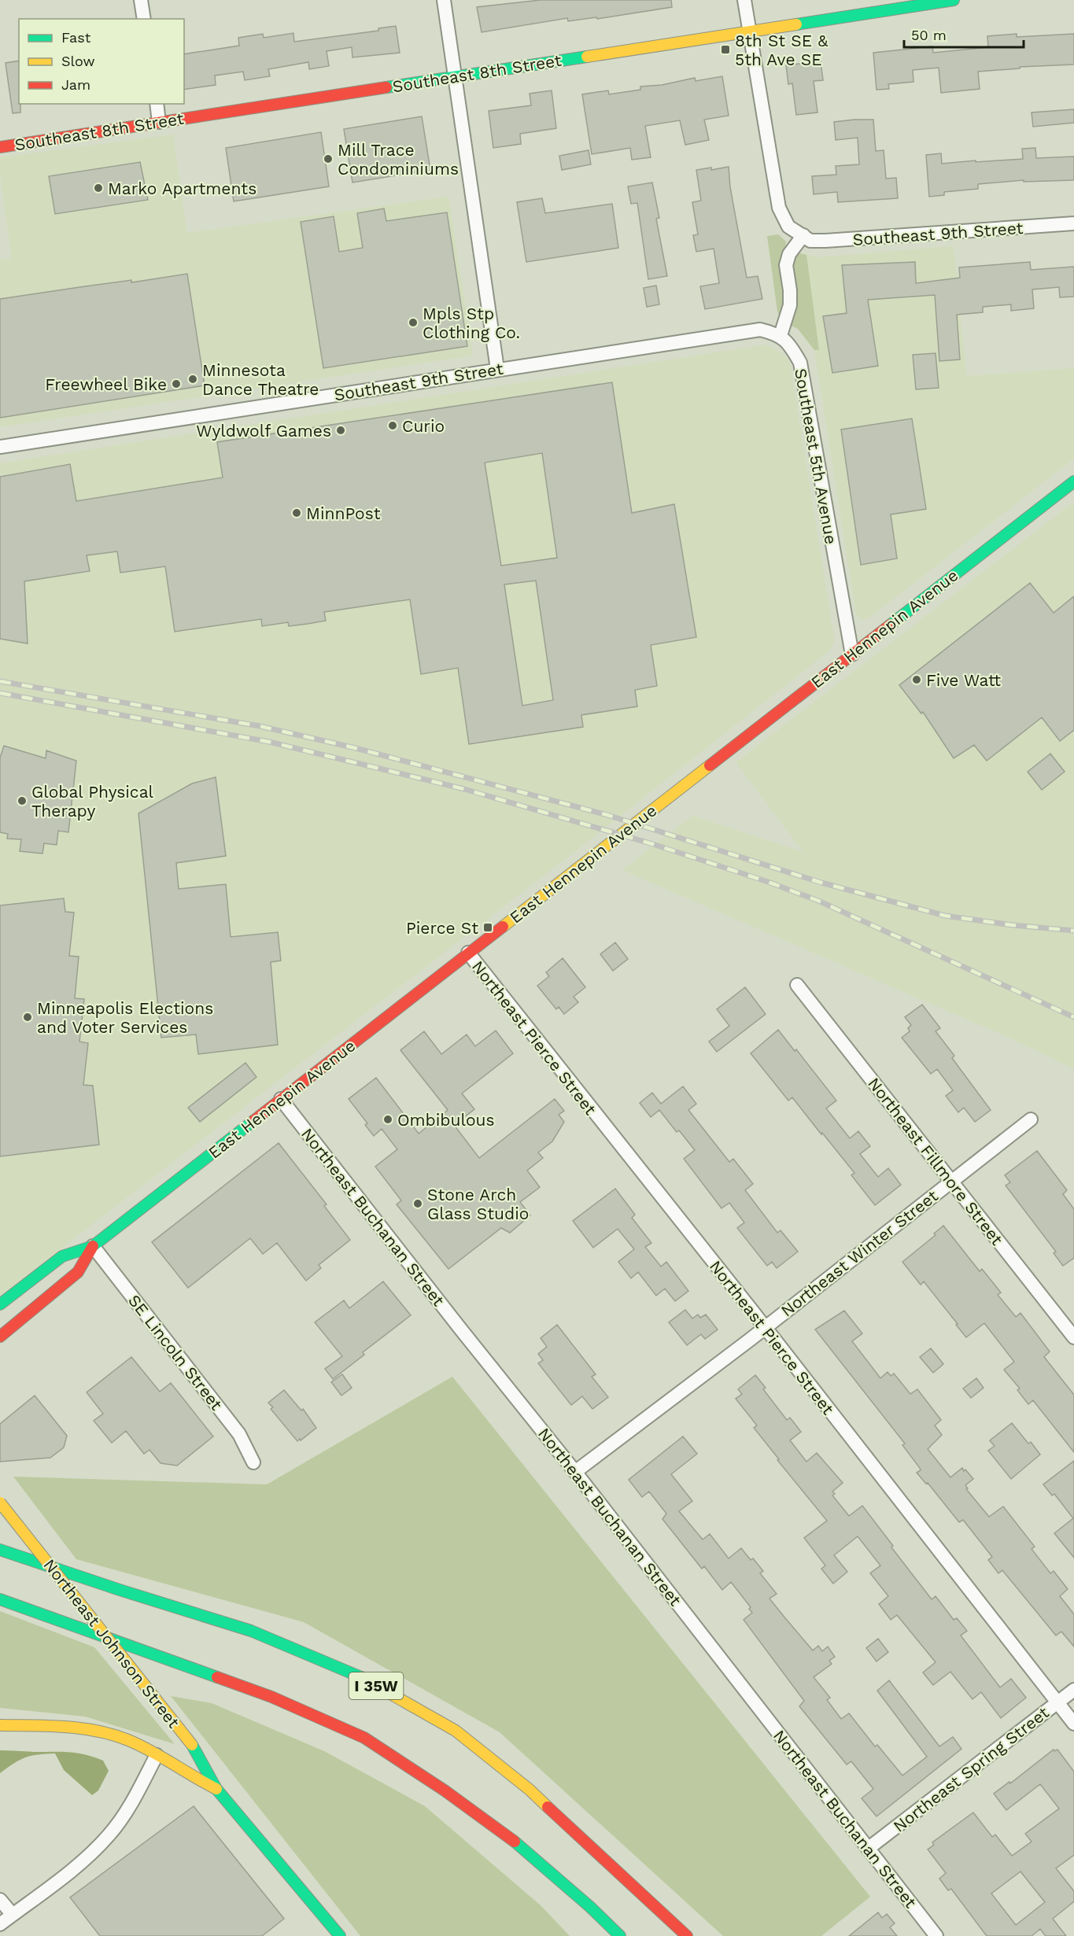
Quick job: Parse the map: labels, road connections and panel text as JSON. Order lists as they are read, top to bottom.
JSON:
{
  "streets": {
    "main road": [
      "Southeast 8th Street",
      "East Hennepin Avenue",
      "Northeast Johnson Street",
      "I 35W"
    ],
    "street": [
      "Southeast 9th Street",
      "Southeast 5th Avenue",
      "Northeast Pierce Street",
      "Northeast Fillmore Street",
      "Northeast Buchanan Street",
      "Northeast Winter Street",
      "SE Lincoln Street",
      "Northeast Spring Street"
    ]
  },
  "crossings": [
    ["Southeast 9th Street", "Southeast 5th Avenue"],
    ["Southeast 5th Avenue", "East Hennepin Avenue"],
    ["East Hennepin Avenue", "Northeast Pierce Street"],
    ["East Hennepin Avenue", "Northeast Buchanan Street"],
    ["East Hennepin Avenue", "SE Lincoln Street"],
    ["Northeast Pierce Street", "Northeast Winter Street"],
    ["Northeast Pierce Street", "Northeast Spring Street"],
    ["Northeast Fillmore Street", "Northeast Winter Street"],
    ["Northeast Buchanan Street", "Northeast Winter Street"],
    ["Northeast Buchanan Street", "Northeast Spring Street"]
  ],
  "places": {
    "transit": ["8th St SE & 5th Ave SE", "Pierce St"],
    "other": [
      "Mill Trace Condominiums",
      "Marko Apartments",
      "Mpls Stp Clothing Co.",
      "Minnesota Dance Theatre",
      "Freewheel Bike",
      "Curio",
      "Wyldwolf Games",
      "MinnPost",
      "Five Watt",
      "Global Physical Therapy",
      "Minneapolis Elections and Voter Services",
      "Ombibulous",
      "Stone Arch Glass Studio"
    ]
  },
  "legend": ["Fast", "Slow", "Jam"],
  "scale_bar": "50 m"
}
